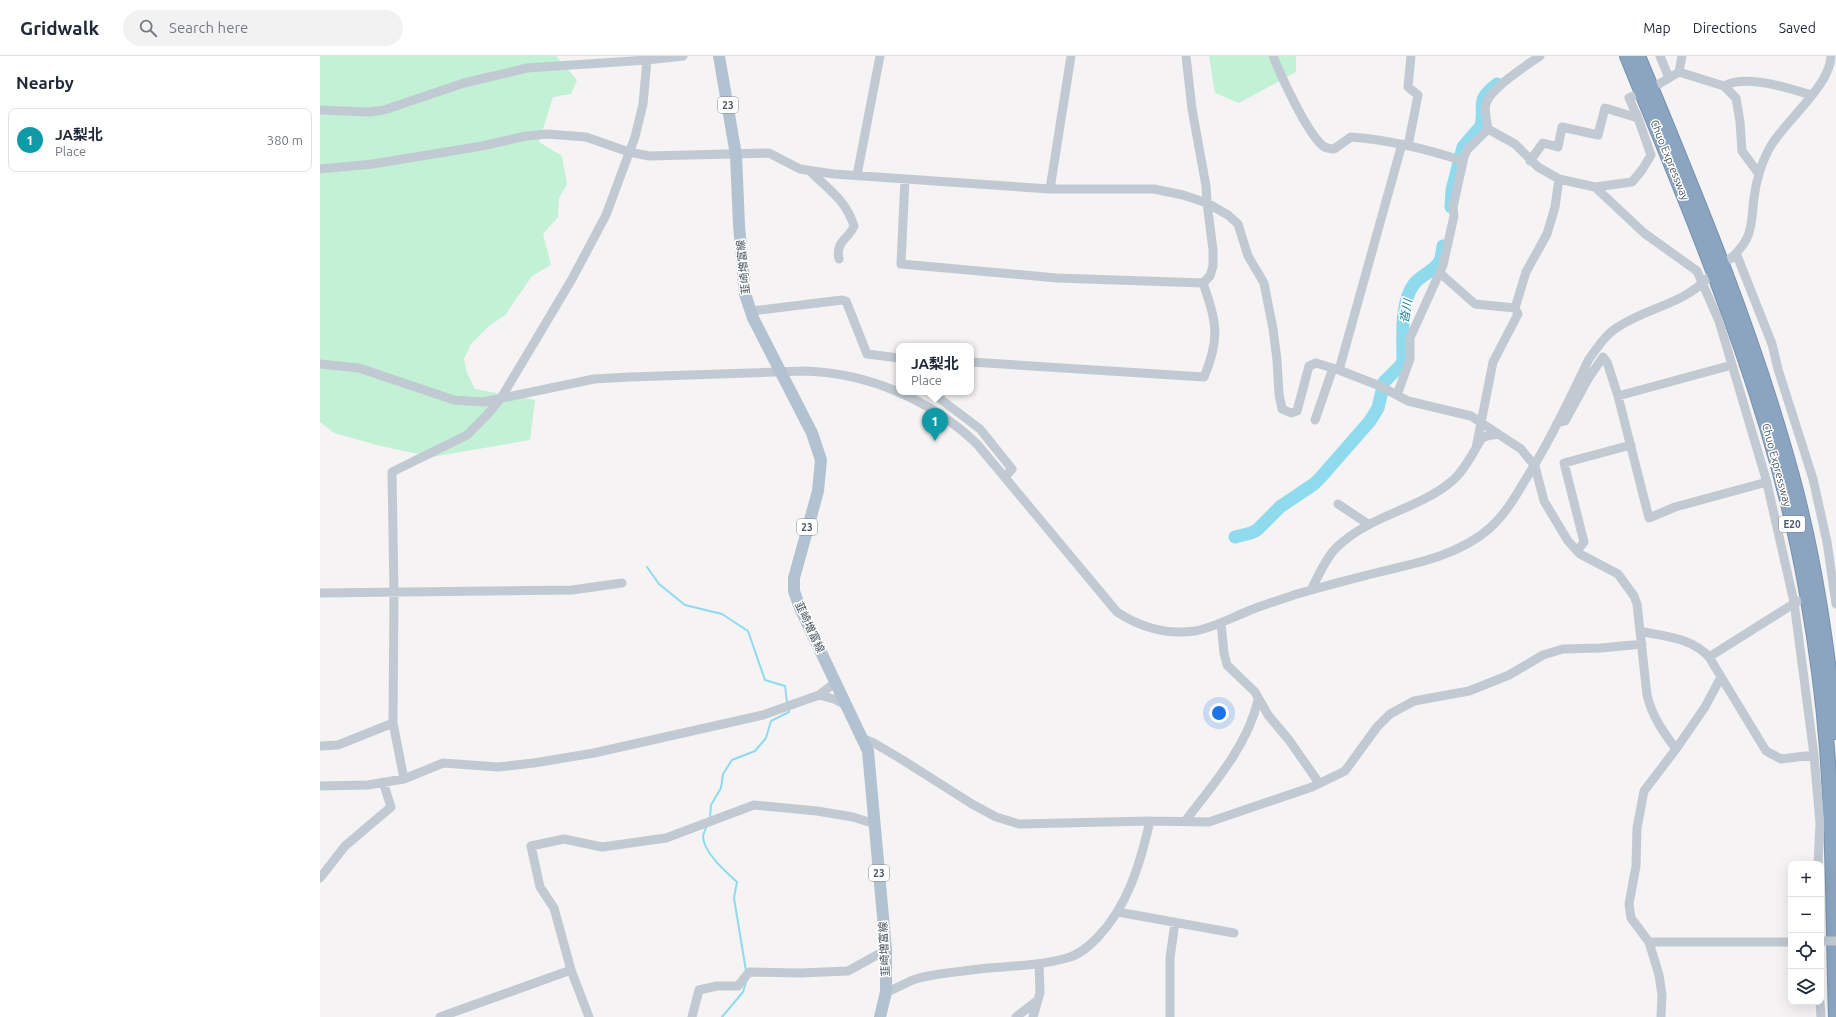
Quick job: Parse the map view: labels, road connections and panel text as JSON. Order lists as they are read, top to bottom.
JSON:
{
  "streets": {
    "highway": ["Chuo Expressway", "E20"],
    "main road": ["23", "韮崎増富線"]
  },
  "water": ["沓川"],
  "page": {
    "header": "Gridwalk",
    "search": "Search here",
    "nav": ["Map", "Directions", "Saved"],
    "heading": "Nearby",
    "list": [
      {
        "mark": "1",
        "name": "JA梨北",
        "note": "Place",
        "value": "380 m"
      }
    ],
    "popup": ["JA梨北", "Place"],
    "pins": "1",
    "map_buttons": ["+", "−"]
  }
}
